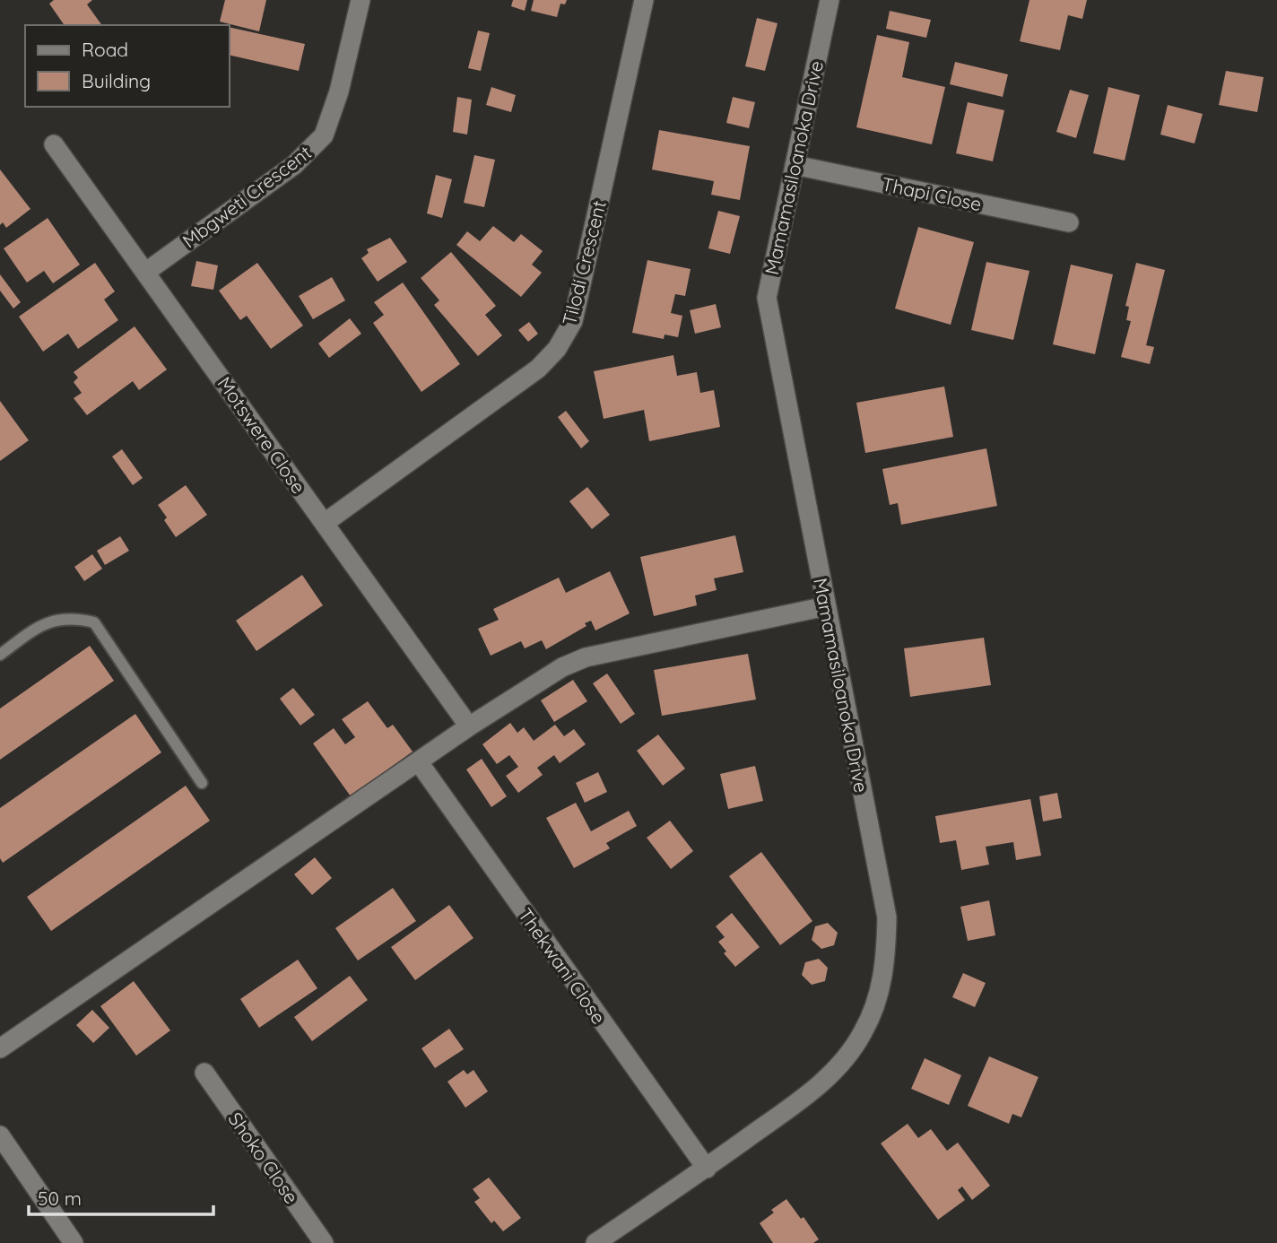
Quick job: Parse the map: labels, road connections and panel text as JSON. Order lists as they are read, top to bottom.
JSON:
{
  "streets": {
    "street": [
      "Mamamasiloanoka Drive",
      "Thapi Close",
      "Mbgweti Crescent",
      "Tilodi Crescent",
      "Motswere Close",
      "Thekwani Close",
      "Shoko Close"
    ]
  },
  "crossings": [
    ["Mamamasiloanoka Drive", "Thapi Close"],
    ["Mamamasiloanoka Drive", "Thekwani Close"],
    ["Mbgweti Crescent", "Motswere Close"],
    ["Tilodi Crescent", "Motswere Close"]
  ],
  "legend": ["Road", "Building"],
  "scale_bar": "50 m"
}
